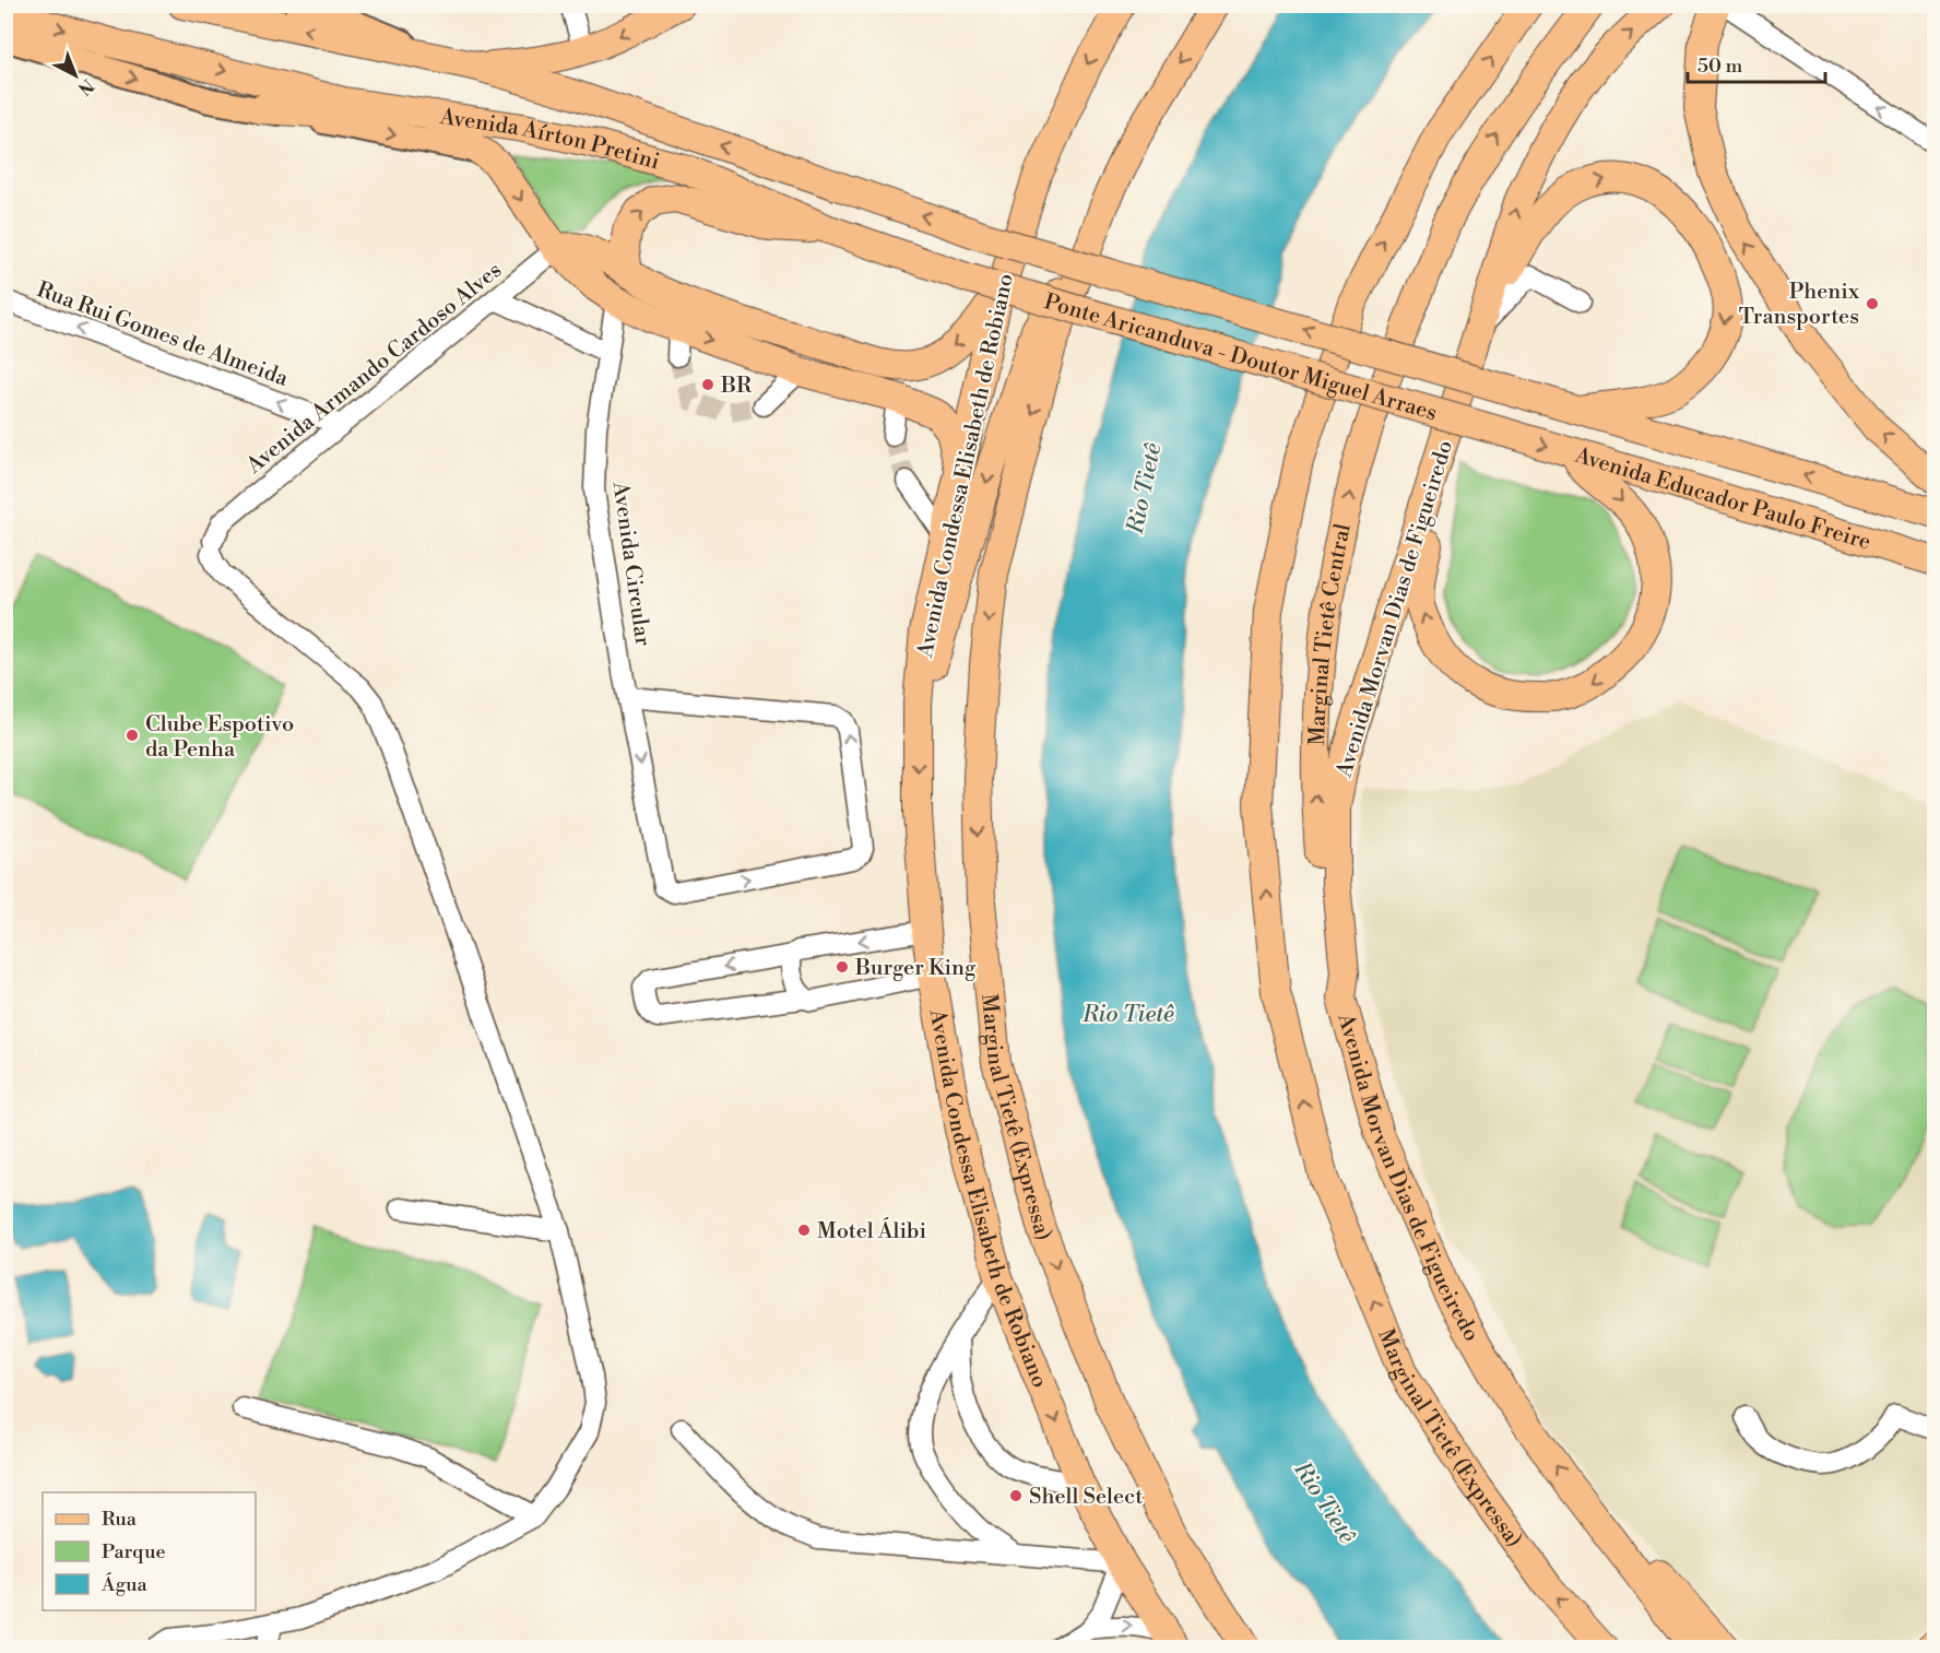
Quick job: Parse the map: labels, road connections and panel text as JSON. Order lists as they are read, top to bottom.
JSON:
{
  "streets": {
    "highway": [
      "Avenida Aírton Pretini",
      "Ponte Aricanduva - Doutor Miguel Arraes",
      "Avenida Condessa Elisabeth de Robiano",
      "Avenida Educador Paulo Freire",
      "Avenida Morvan Dias de Figueiredo",
      "Marginal Tietê Central",
      "Marginal Tietê (Expressa)"
    ],
    "street": ["Rua Rui Gomes de Almeida", "Avenida Armando Cardoso Alves", "Avenida Circular"]
  },
  "crossings": [
    ["Avenida Aírton Pretini", "Ponte Aricanduva - Doutor Miguel Arraes"],
    ["Rua Rui Gomes de Almeida", "Avenida Armando Cardoso Alves"],
    ["Ponte Aricanduva - Doutor Miguel Arraes", "Avenida Educador Paulo Freire"],
    ["Avenida Morvan Dias de Figueiredo", "Marginal Tietê Central"]
  ],
  "one_way": [
    "Rua Rui Gomes de Almeida",
    "Avenida Condessa Elisabeth de Robiano",
    "Avenida Morvan Dias de Figueiredo",
    "Marginal Tietê Central"
  ],
  "water": ["Rio Tietê"],
  "places": [
    "Phenix Transportes",
    "BR",
    "Clube Espotivo da Penha",
    "Burger King",
    "Motel Álibi",
    "Shell Select"
  ],
  "legend": ["Rua", "Parque", "Água"],
  "scale_bar": "50 m",
  "north": "bottom right"
}
